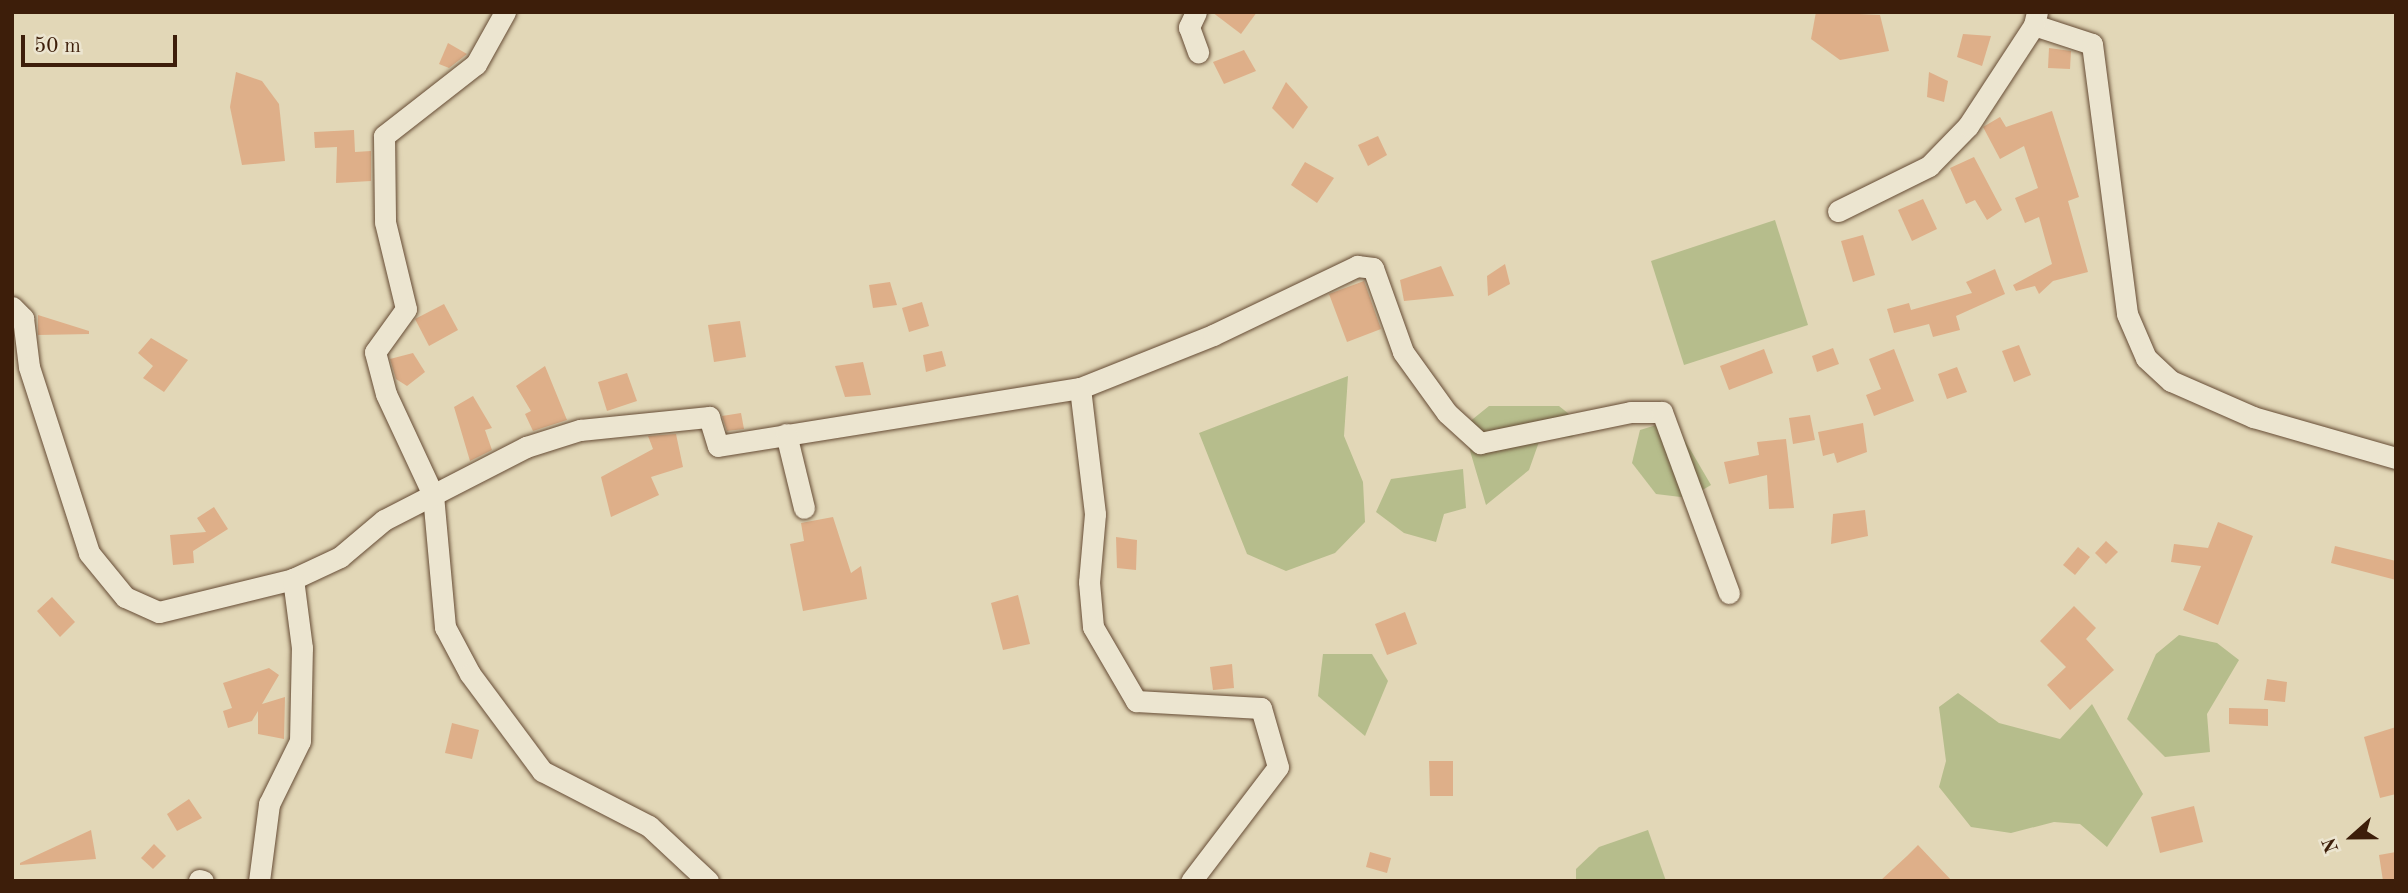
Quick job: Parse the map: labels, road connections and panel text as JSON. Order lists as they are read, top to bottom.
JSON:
{
  "scale_bar": "50 m",
  "north": "left"
}
